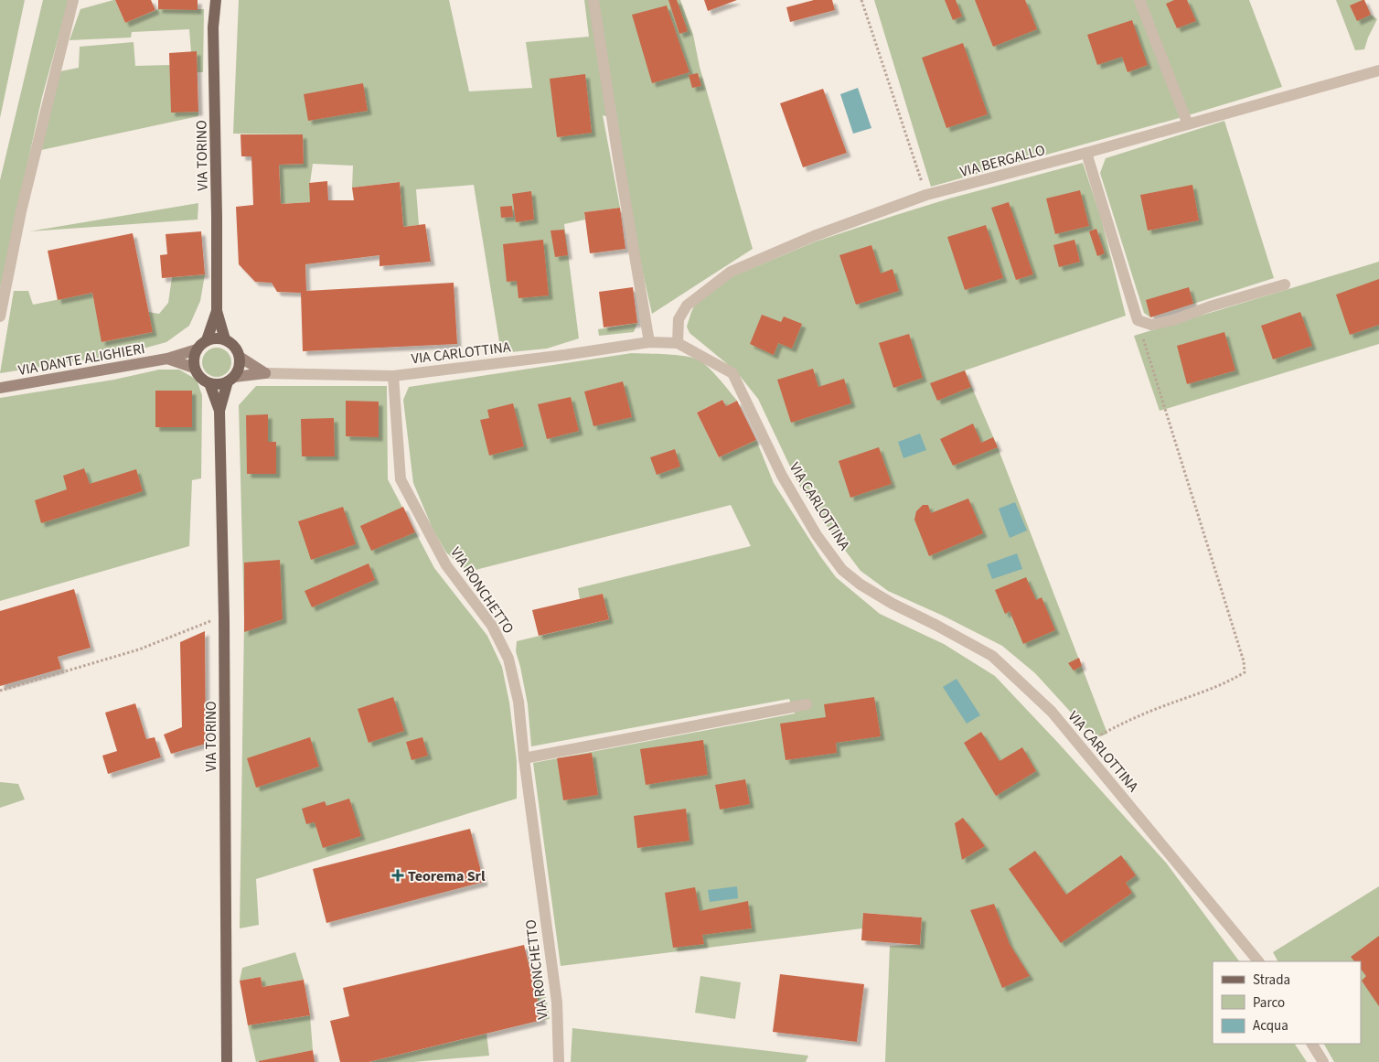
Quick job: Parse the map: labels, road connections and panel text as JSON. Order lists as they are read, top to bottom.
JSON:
{
  "streets": {
    "main road": ["VIA TORINO"],
    "street": [
      "VIA BERGALLO",
      "VIA CARLOTTINA",
      "VIA DANTE ALIGHIERI",
      "VIA RONCHETTO"
    ]
  },
  "crossings": [
    ["VIA TORINO", "VIA DANTE ALIGHIERI"],
    ["VIA BERGALLO", "VIA CARLOTTINA"],
    ["VIA CARLOTTINA", "VIA RONCHETTO"]
  ],
  "places": {
    "health": ["Teorema Srl"]
  },
  "legend": ["Strada", "Parco", "Acqua"]
}
